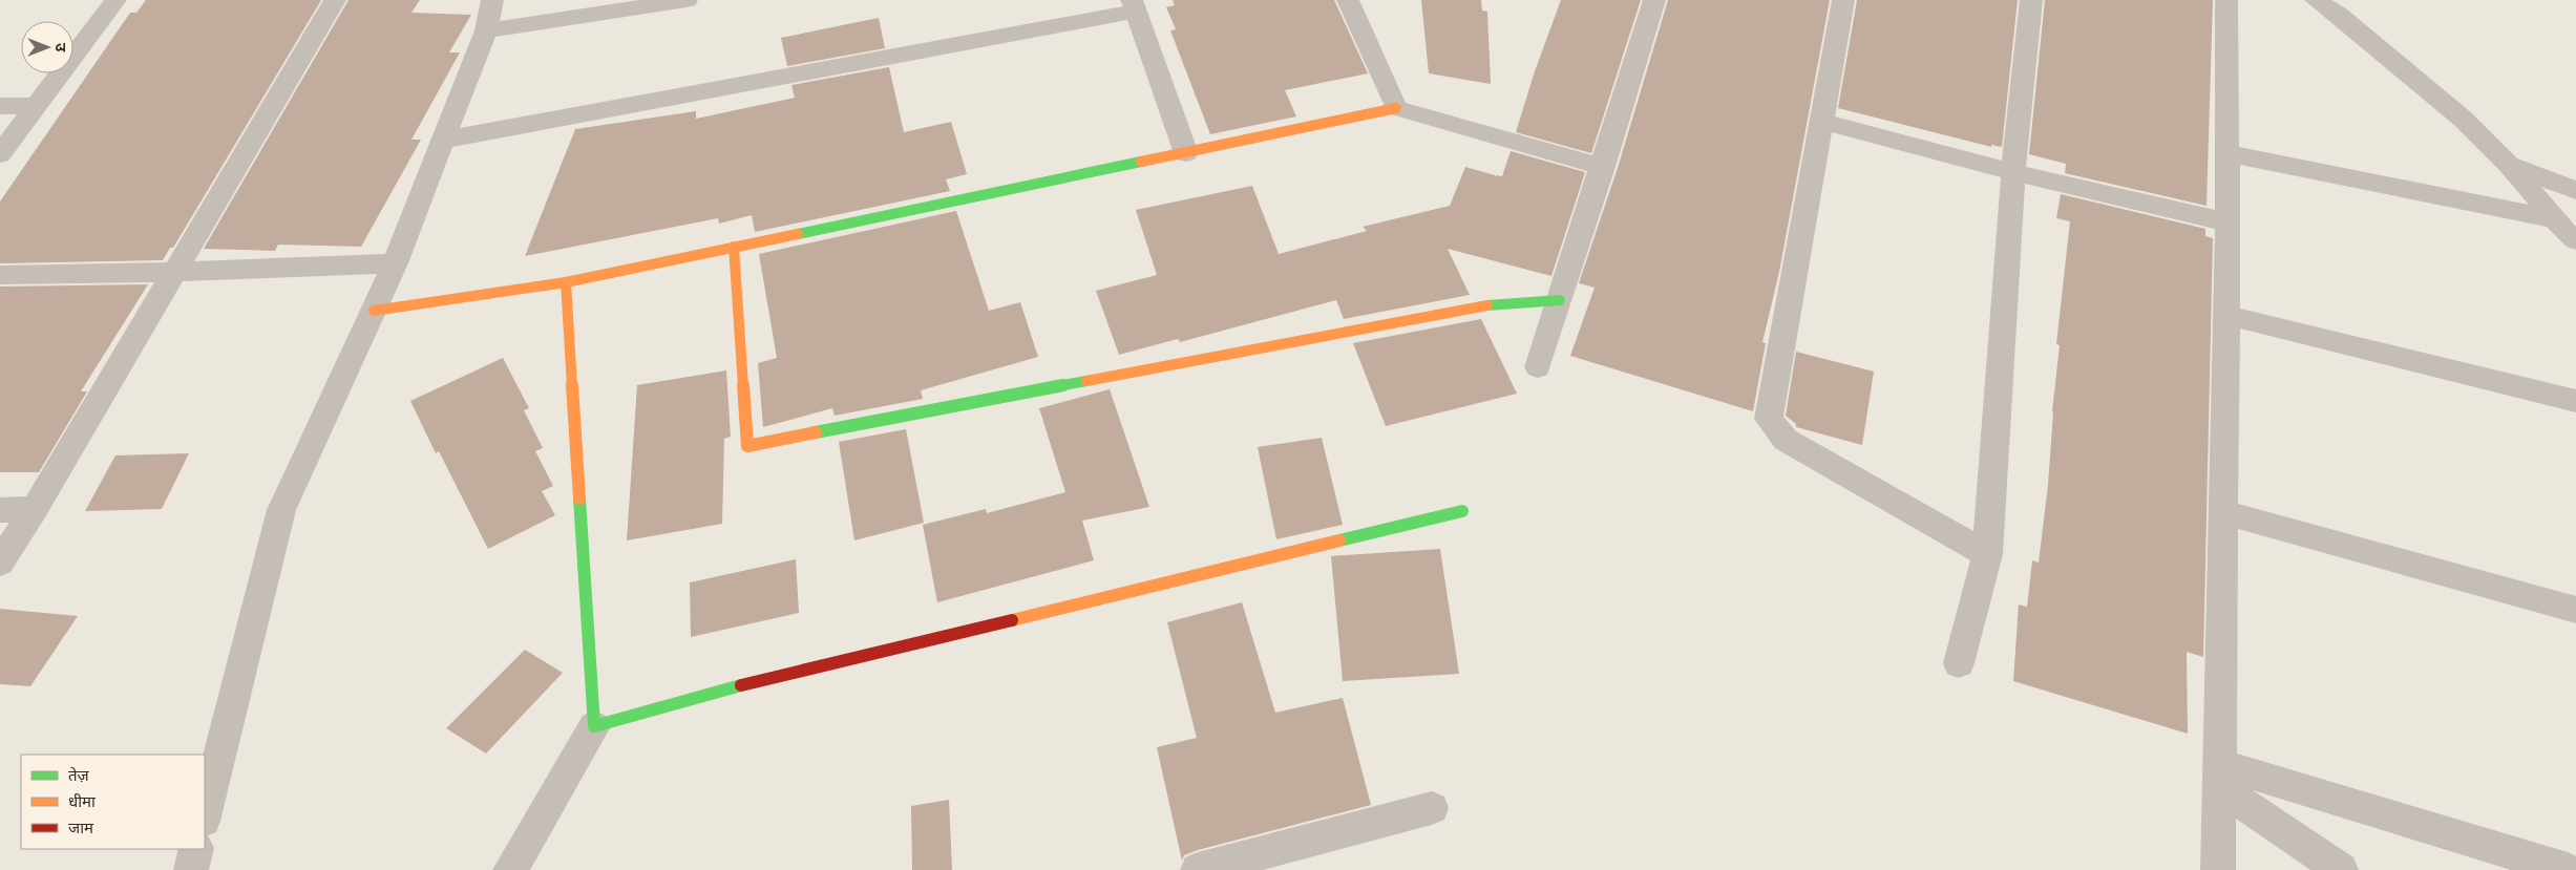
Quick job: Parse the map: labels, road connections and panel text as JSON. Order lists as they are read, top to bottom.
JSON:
{
  "legend": ["तेज़", "धीमा", "जाम"],
  "north": "right"
}
